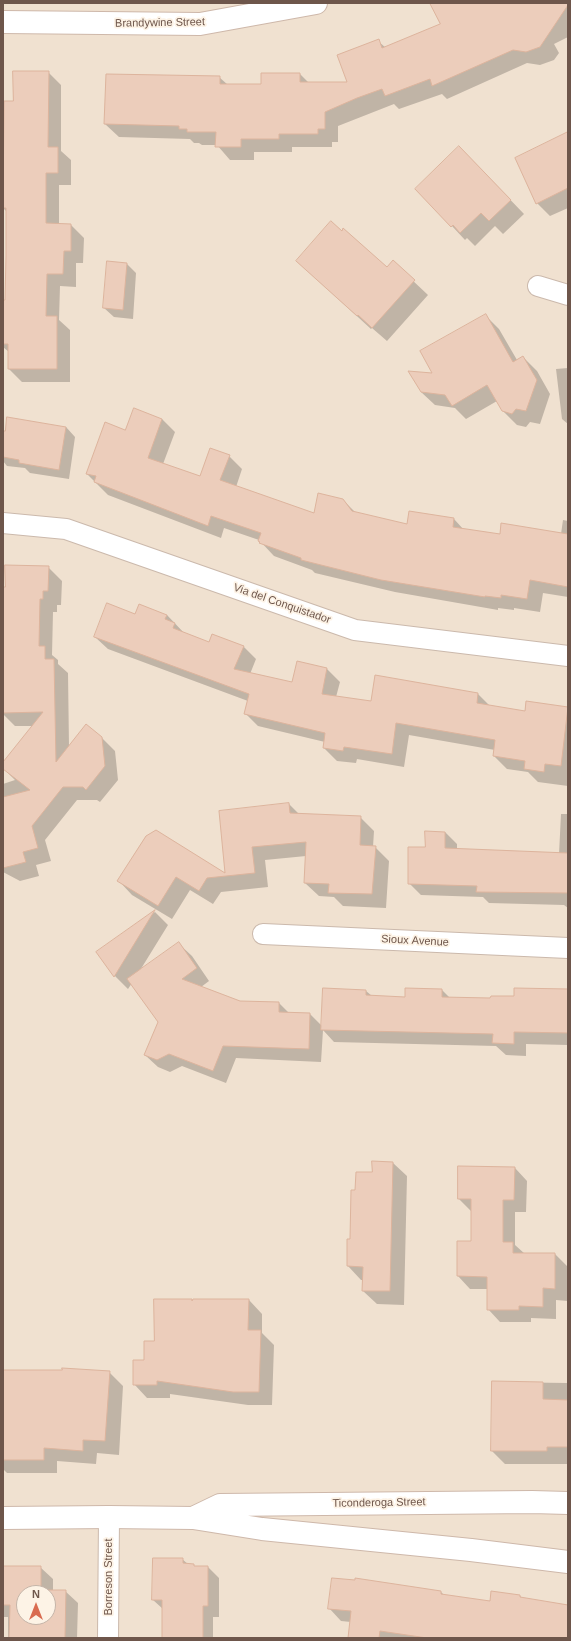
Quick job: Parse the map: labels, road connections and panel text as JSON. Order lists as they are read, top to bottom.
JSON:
{
  "streets": {
    "street": [
      "Brandywine Street",
      "Via del Conquistador",
      "Sioux Avenue",
      "Ticonderoga Street",
      "Borreson Street"
    ]
  },
  "crossings": [
    ["Ticonderoga Street", "Borreson Street"]
  ],
  "north": "top"
}
